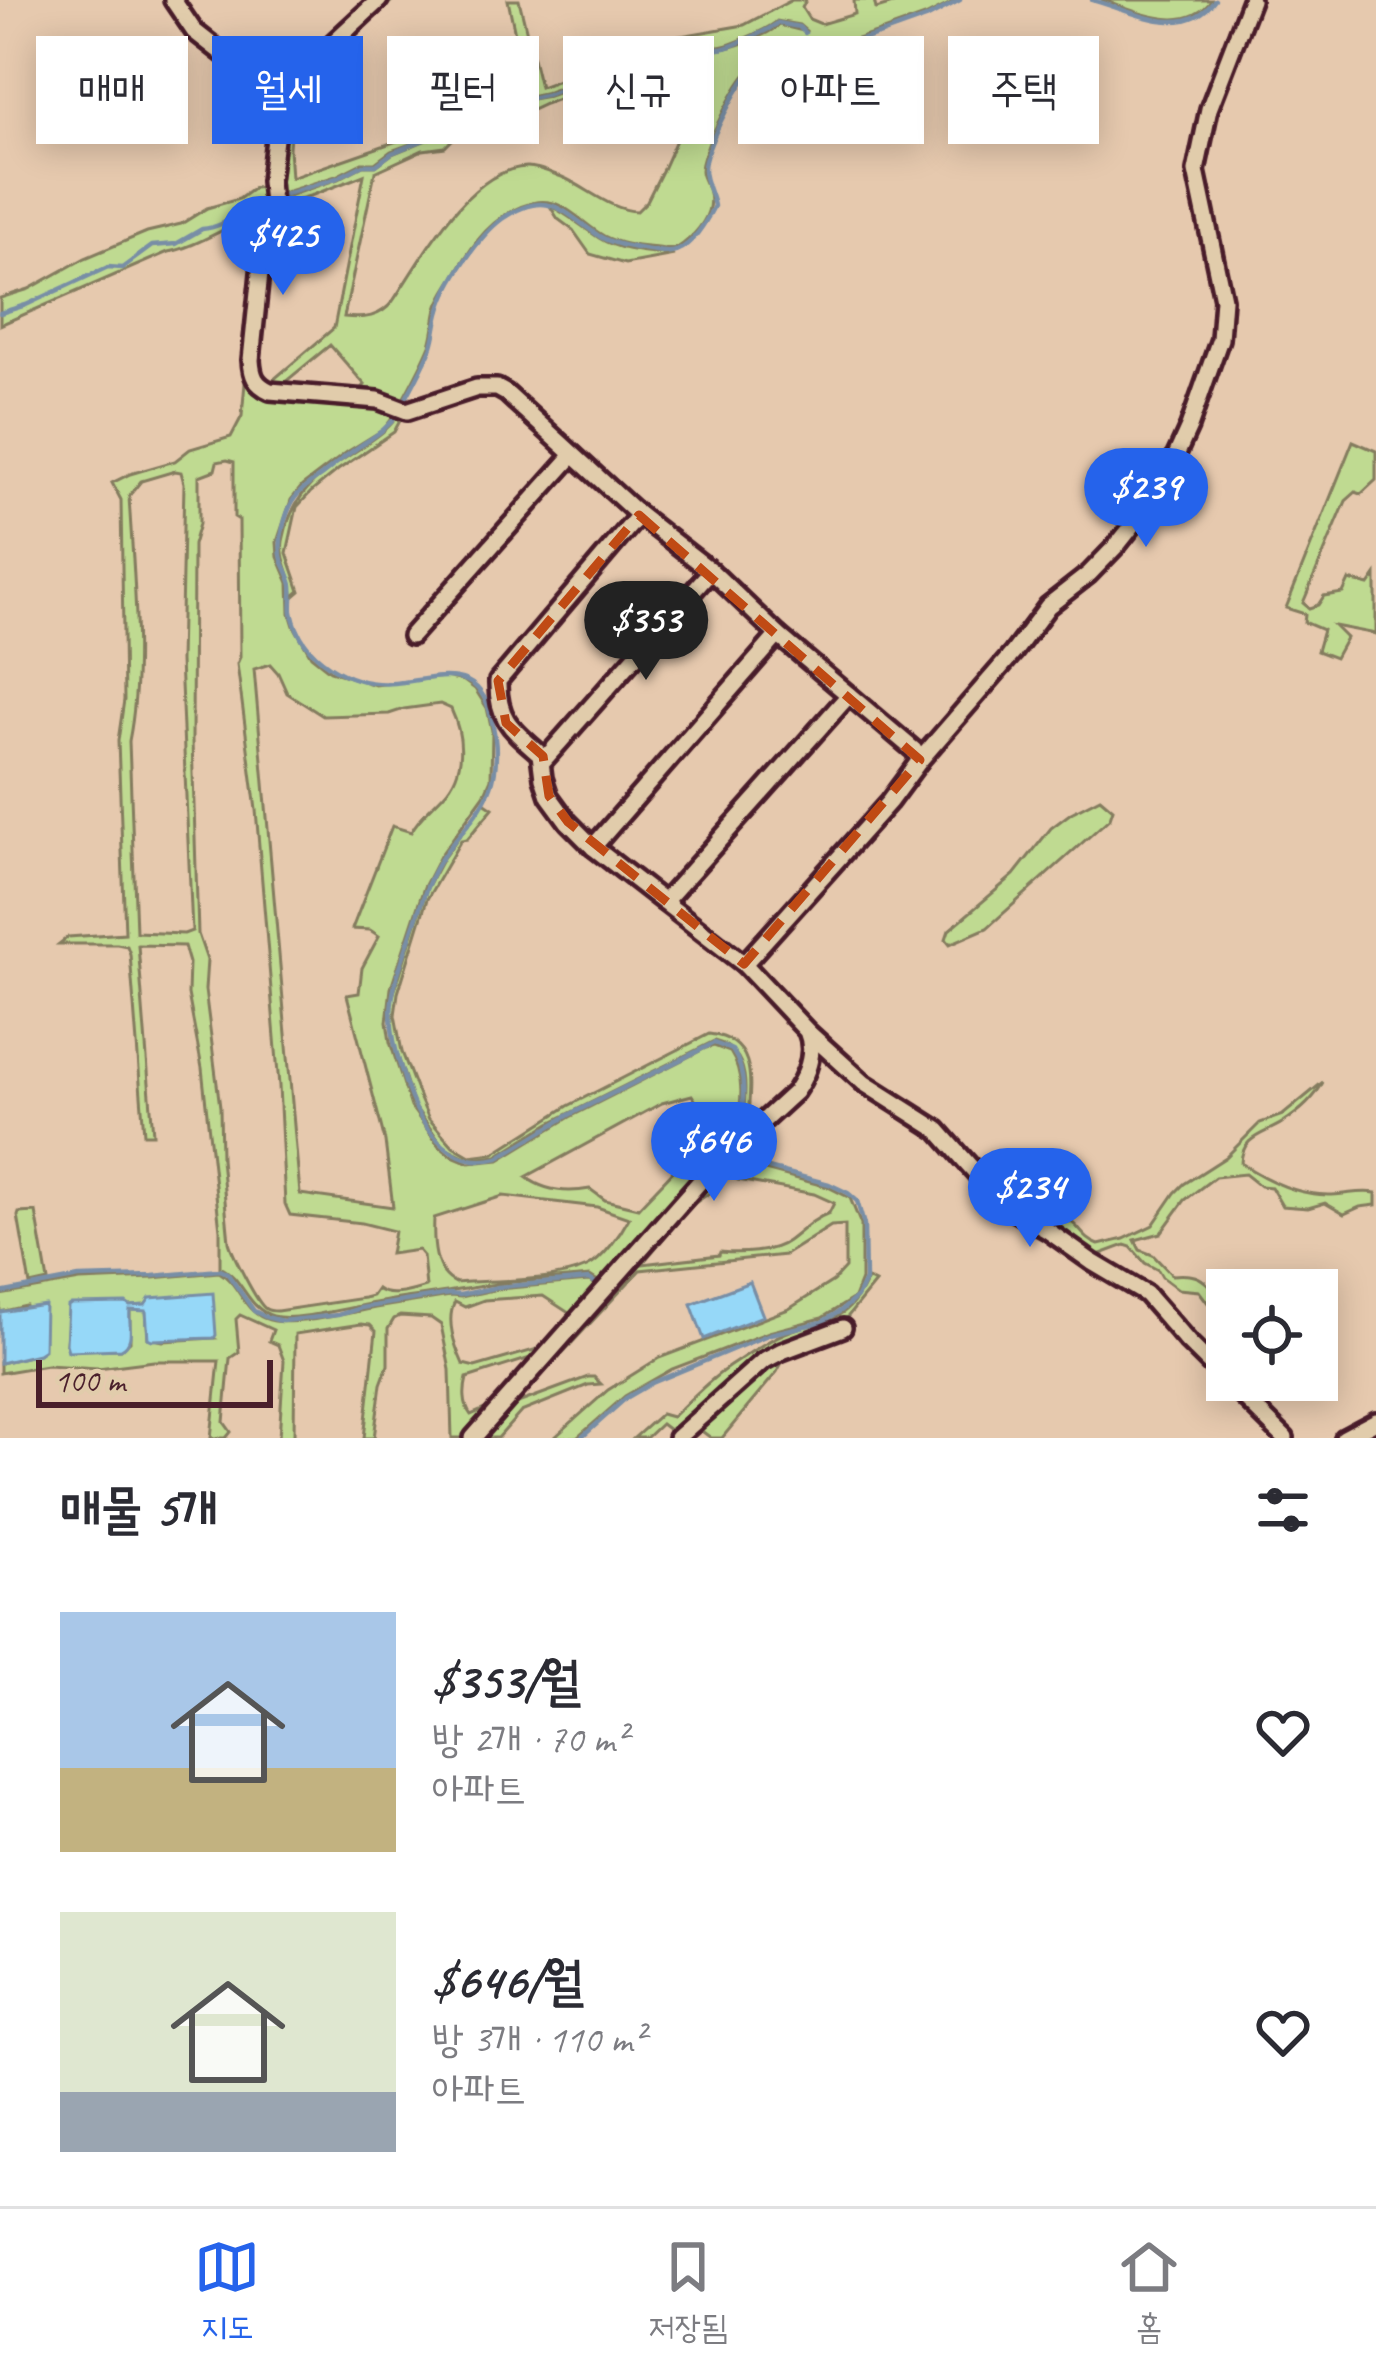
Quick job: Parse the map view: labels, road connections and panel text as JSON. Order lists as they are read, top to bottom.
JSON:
{
  "scale_bar": "100 m",
  "page": {
    "chip": [
      "매매",
      "월세",
      "필터",
      "신규",
      "아파트",
      "주택"
    ],
    "price": [
      "$425",
      "$239",
      "$353",
      "$646",
      "$234"
    ],
    "scale": "100 m",
    "heading": "매물 5개",
    "list": [
      {
        "name": "$353/월",
        "note": "방 2개 · 70 m² · 아파트"
      },
      {
        "name": "$646/월",
        "note": "방 3개 · 110 m² · 아파트"
      }
    ],
    "tabs": ["지도", "저장됨", "홈"]
  }
}
